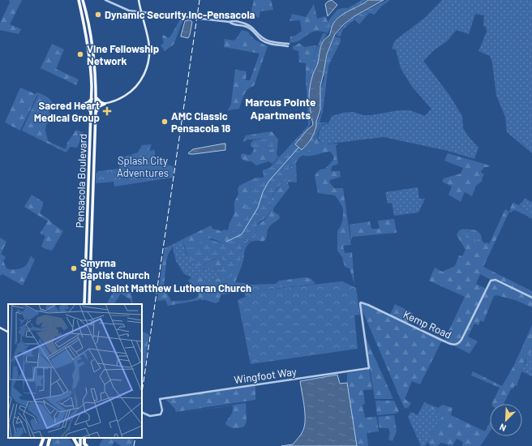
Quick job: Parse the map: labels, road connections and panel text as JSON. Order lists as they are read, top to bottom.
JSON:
{
  "streets": {
    "main road": ["Pensacola Boulevard"],
    "street": ["Kemp Road", "Wingfoot Way"]
  },
  "crossings": [
    ["Kemp Road", "Wingfoot Way"]
  ],
  "districts": ["Marcus Pointe Apartments"],
  "parks": ["Splash City Adventures"],
  "places": {
    "other": [
      "Dynamic Security Inc-Pensacola",
      "Vine Fellowship Network",
      "AMC Classic Pensacola 18",
      "Smyrna Baptist Church",
      "Saint Matthew Lutheran Church"
    ],
    "health": ["Sacred Heart Medical Group"]
  },
  "north": "bottom left"
}
